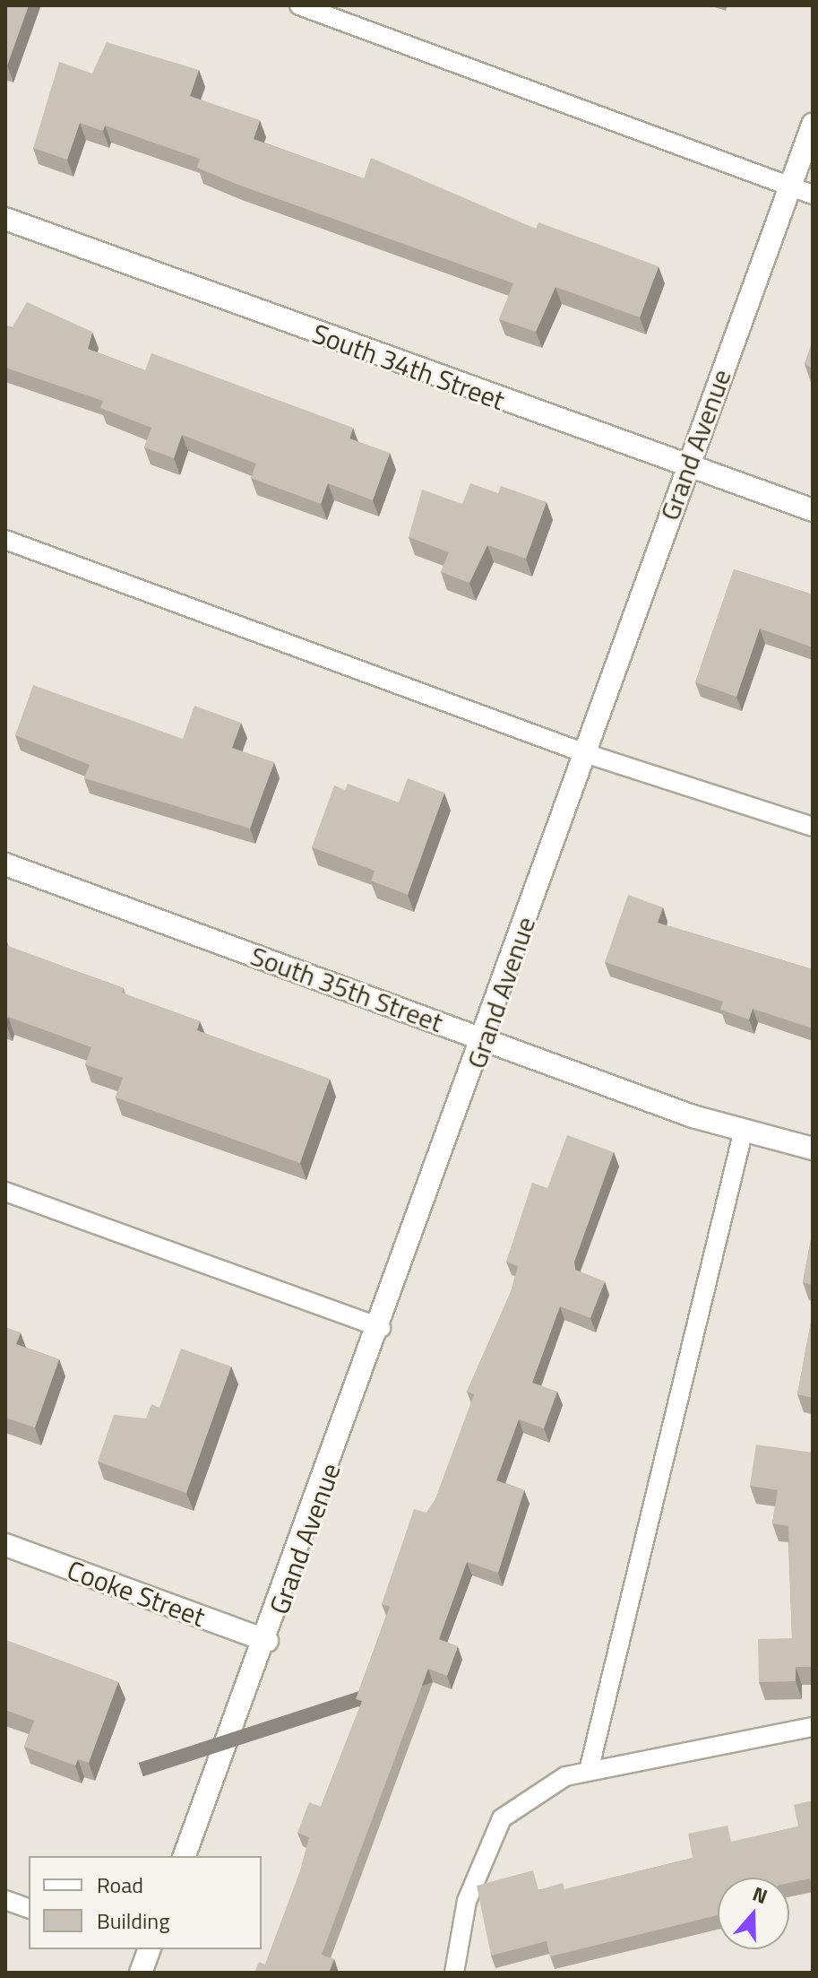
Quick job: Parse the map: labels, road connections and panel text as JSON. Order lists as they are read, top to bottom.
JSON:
{
  "streets": {
    "street": [
      "South 34th Street",
      "Grand Avenue",
      "South 35th Street",
      "Cooke Street"
    ]
  },
  "crossings": [
    ["South 34th Street", "Grand Avenue"],
    ["Grand Avenue", "South 35th Street"],
    ["Grand Avenue", "Cooke Street"]
  ],
  "legend": ["Road", "Building"],
  "north": "top"
}
